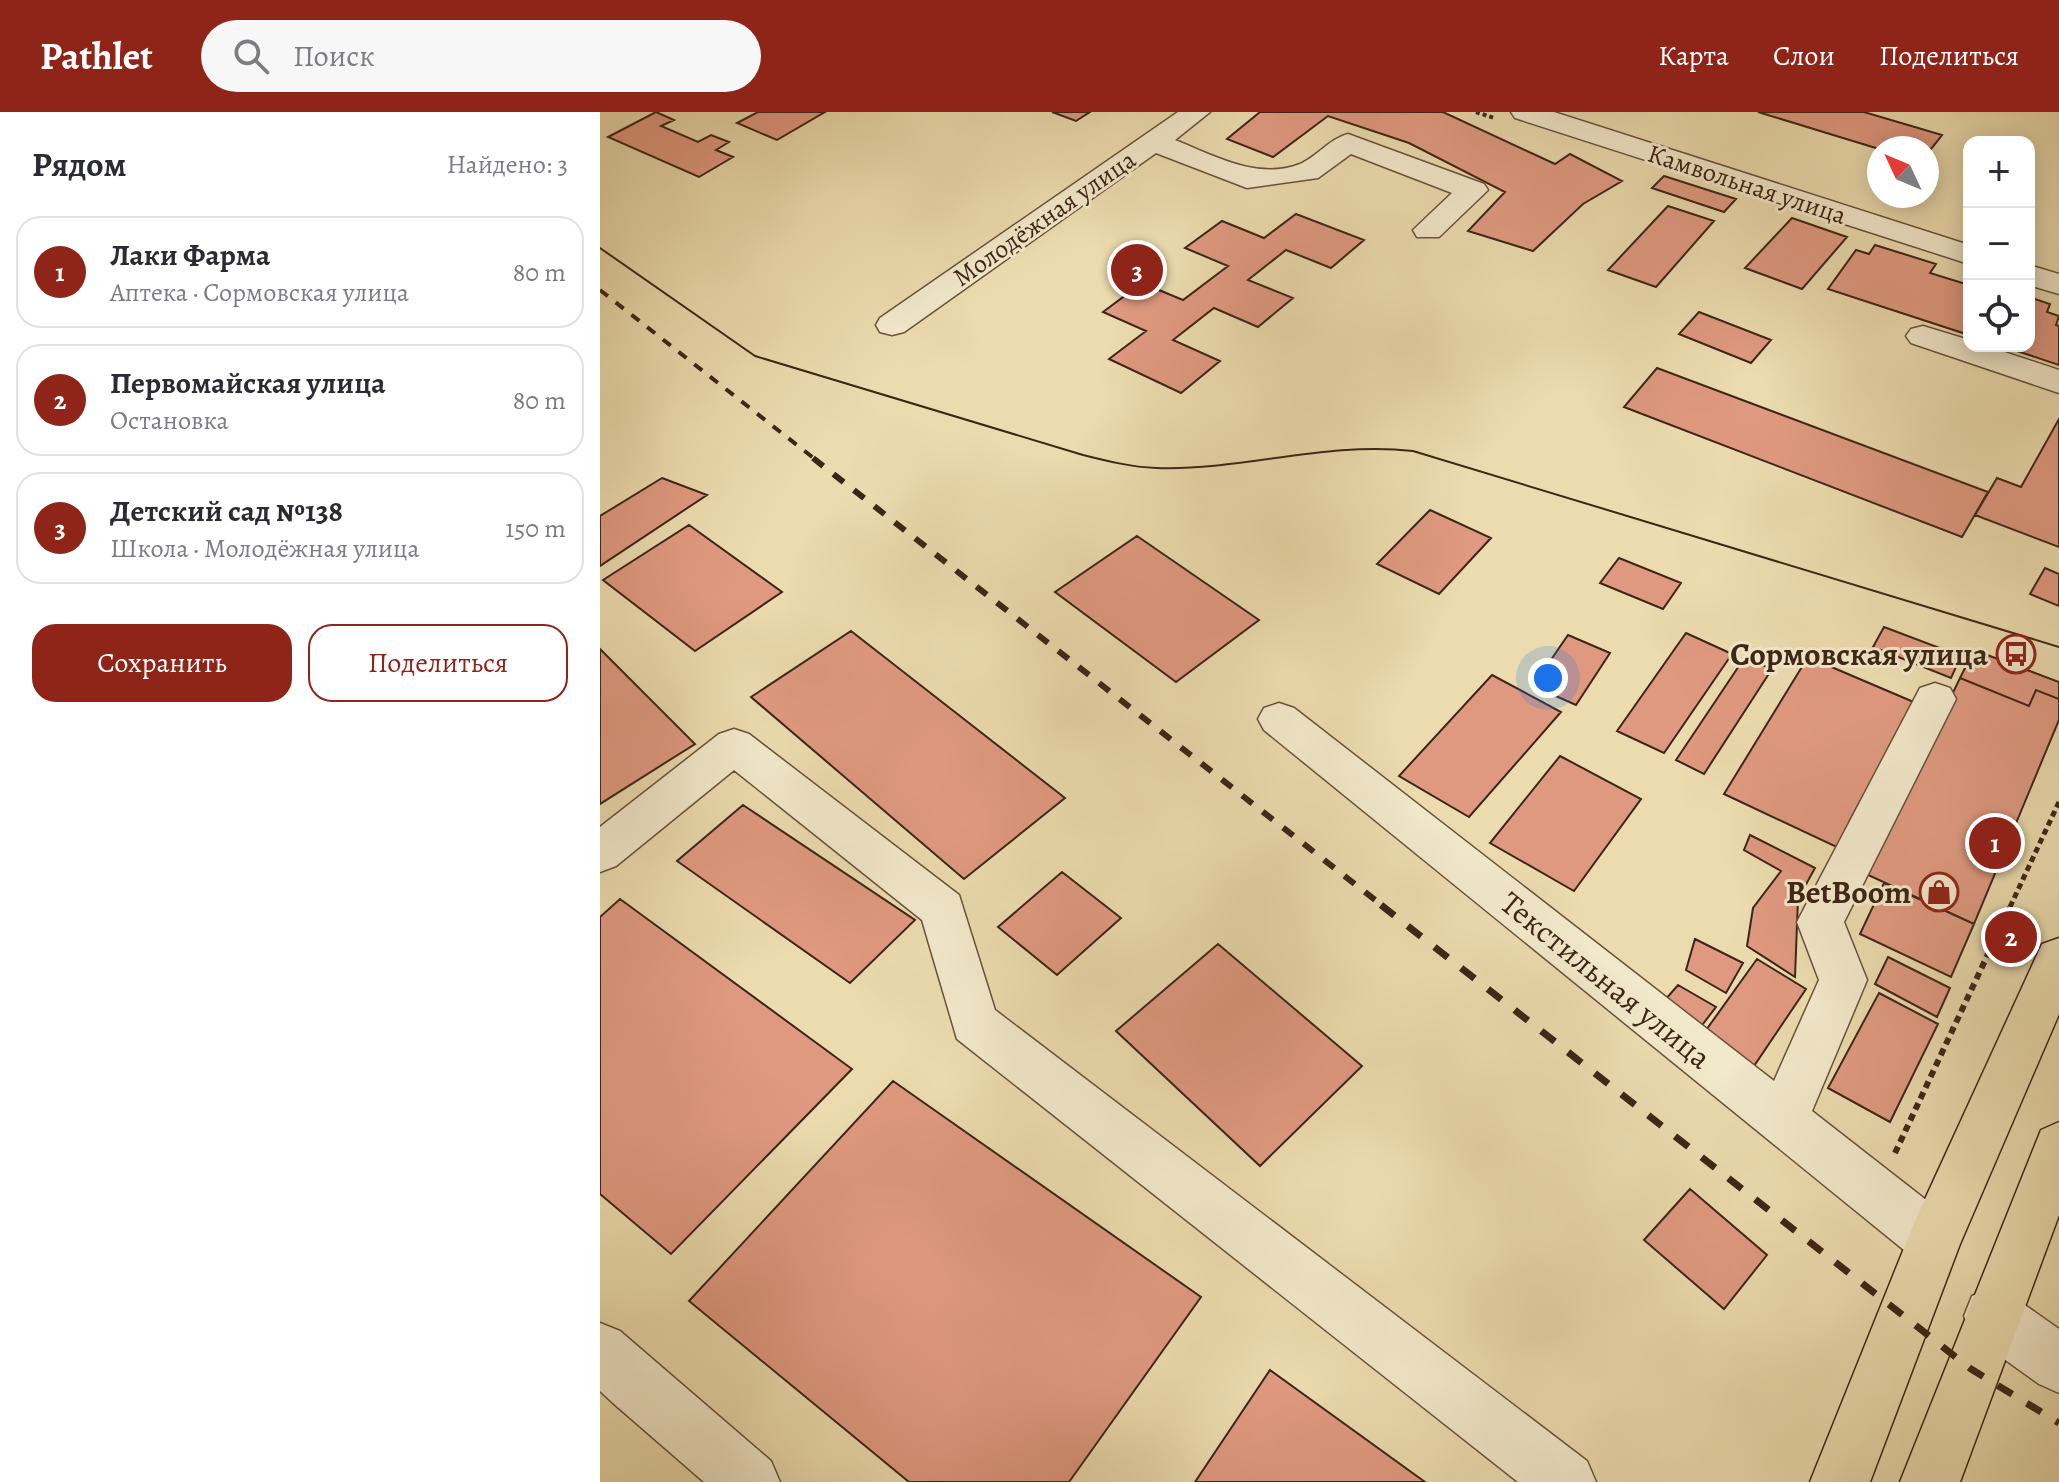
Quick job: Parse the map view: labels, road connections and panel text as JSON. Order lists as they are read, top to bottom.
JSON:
{
  "streets": {
    "street": ["Камвольная улица", "Молодёжная улица", "Текстильная улица"]
  },
  "places": {
    "bus stop": ["Сормовская улица"],
    "shop": ["BetBoom"]
  },
  "north": "top left",
  "page": {
    "header": "Pathlet",
    "search": "Поиск",
    "nav": ["Карта", "Слои", "Поделиться"],
    "heading": ["Рядом", "Найдено: 3"],
    "map_buttons": ["+", "−"],
    "list": [
      {
        "mark": "1",
        "name": "Лаки Фарма",
        "note": "Аптека · Сормовская улица",
        "value": "80 m"
      },
      {
        "mark": "2",
        "name": "Первомайская улица",
        "note": "Остановка",
        "value": "80 m"
      },
      {
        "mark": "3",
        "name": "Детский сад №138",
        "note": "Школа · Молодёжная улица",
        "value": "150 m"
      }
    ],
    "pins": ["3", "1", "2"],
    "buttons": ["Сохранить", "Поделиться"]
  }
}
